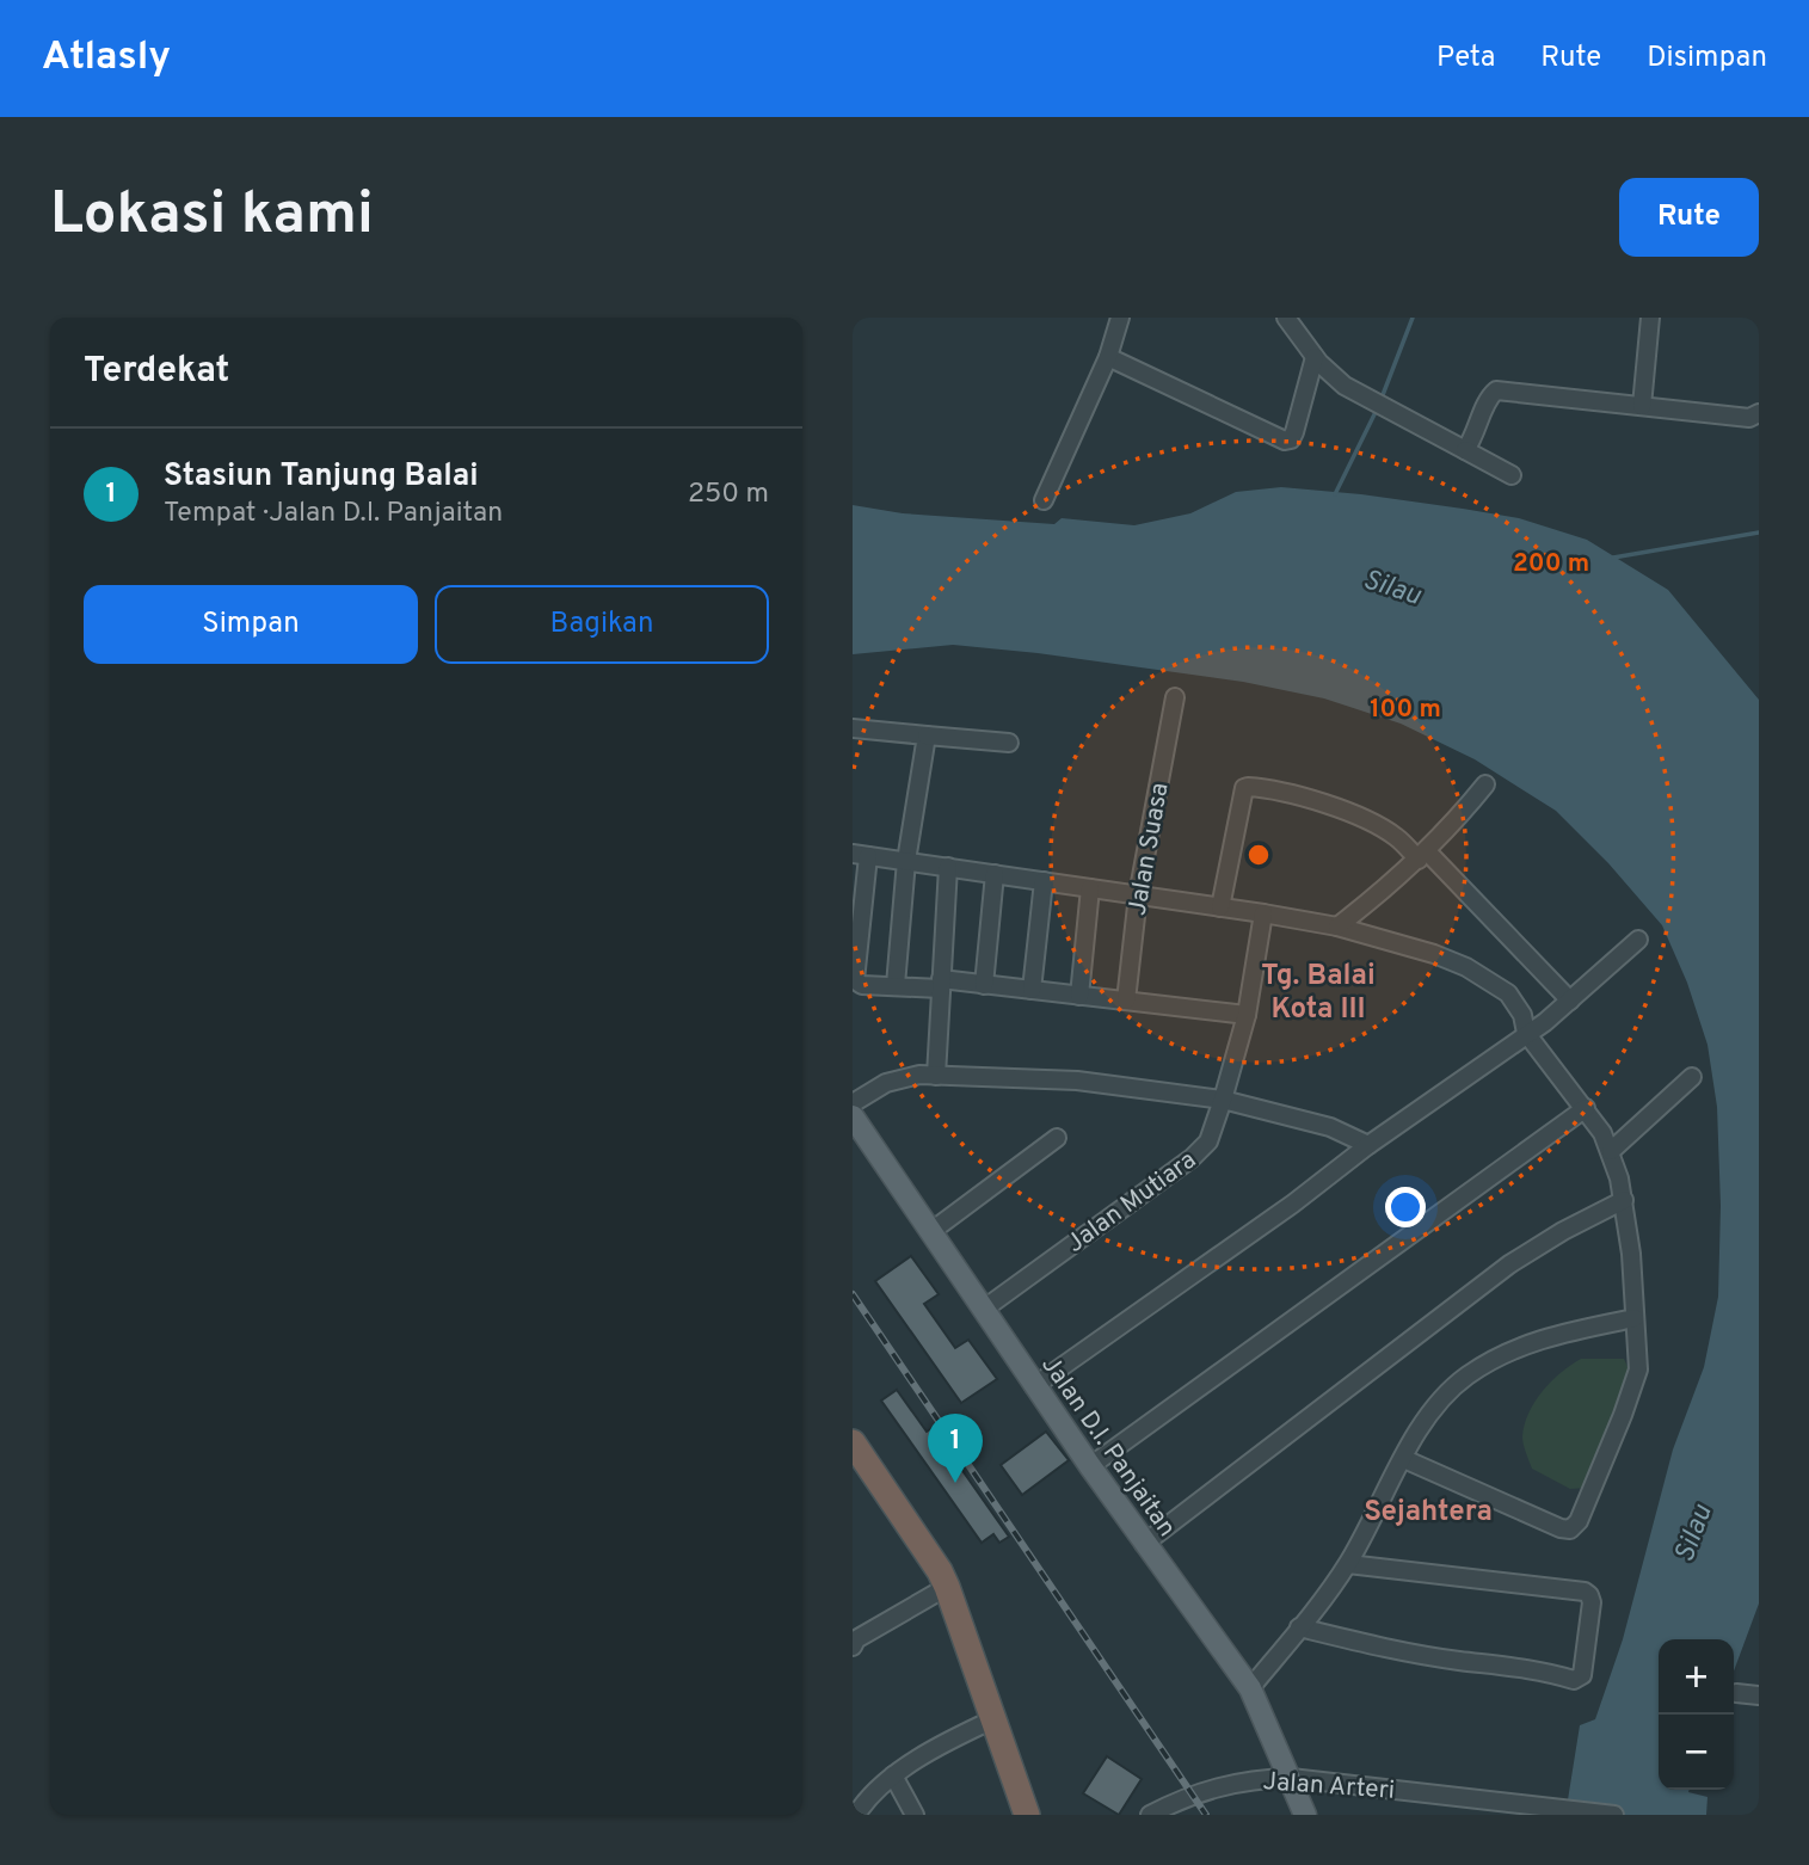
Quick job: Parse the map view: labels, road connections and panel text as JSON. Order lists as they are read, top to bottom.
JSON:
{
  "streets": {
    "main road": ["Jalan D.I. Panjaitan"],
    "street": ["Jalan Suasa", "Jalan Mutiara", "Jalan Arteri"]
  },
  "crossings": [
    ["Jalan Mutiara", "Jalan D.I. Panjaitan"],
    ["Jalan D.I. Panjaitan", "Jalan Arteri"]
  ],
  "districts": ["Tg. Balai Kota III", "Sejahtera"],
  "water": ["Silau"],
  "page": {
    "header": "Atlasly",
    "nav": ["Peta", "Rute", "Disimpan"],
    "buttons": [
      "Rute",
      ["Simpan", "Bagikan"]
    ],
    "title": "Lokasi kami",
    "heading": "Terdekat",
    "list": [
      {
        "mark": "1",
        "name": "Stasiun Tanjung Balai",
        "note": "Tempat · Jalan D.I. Panjaitan",
        "value": "250 m"
      }
    ],
    "pins": "1",
    "map_buttons": ["+", "−"]
  },
  "rings": ["200 m", "100 m"]
}
